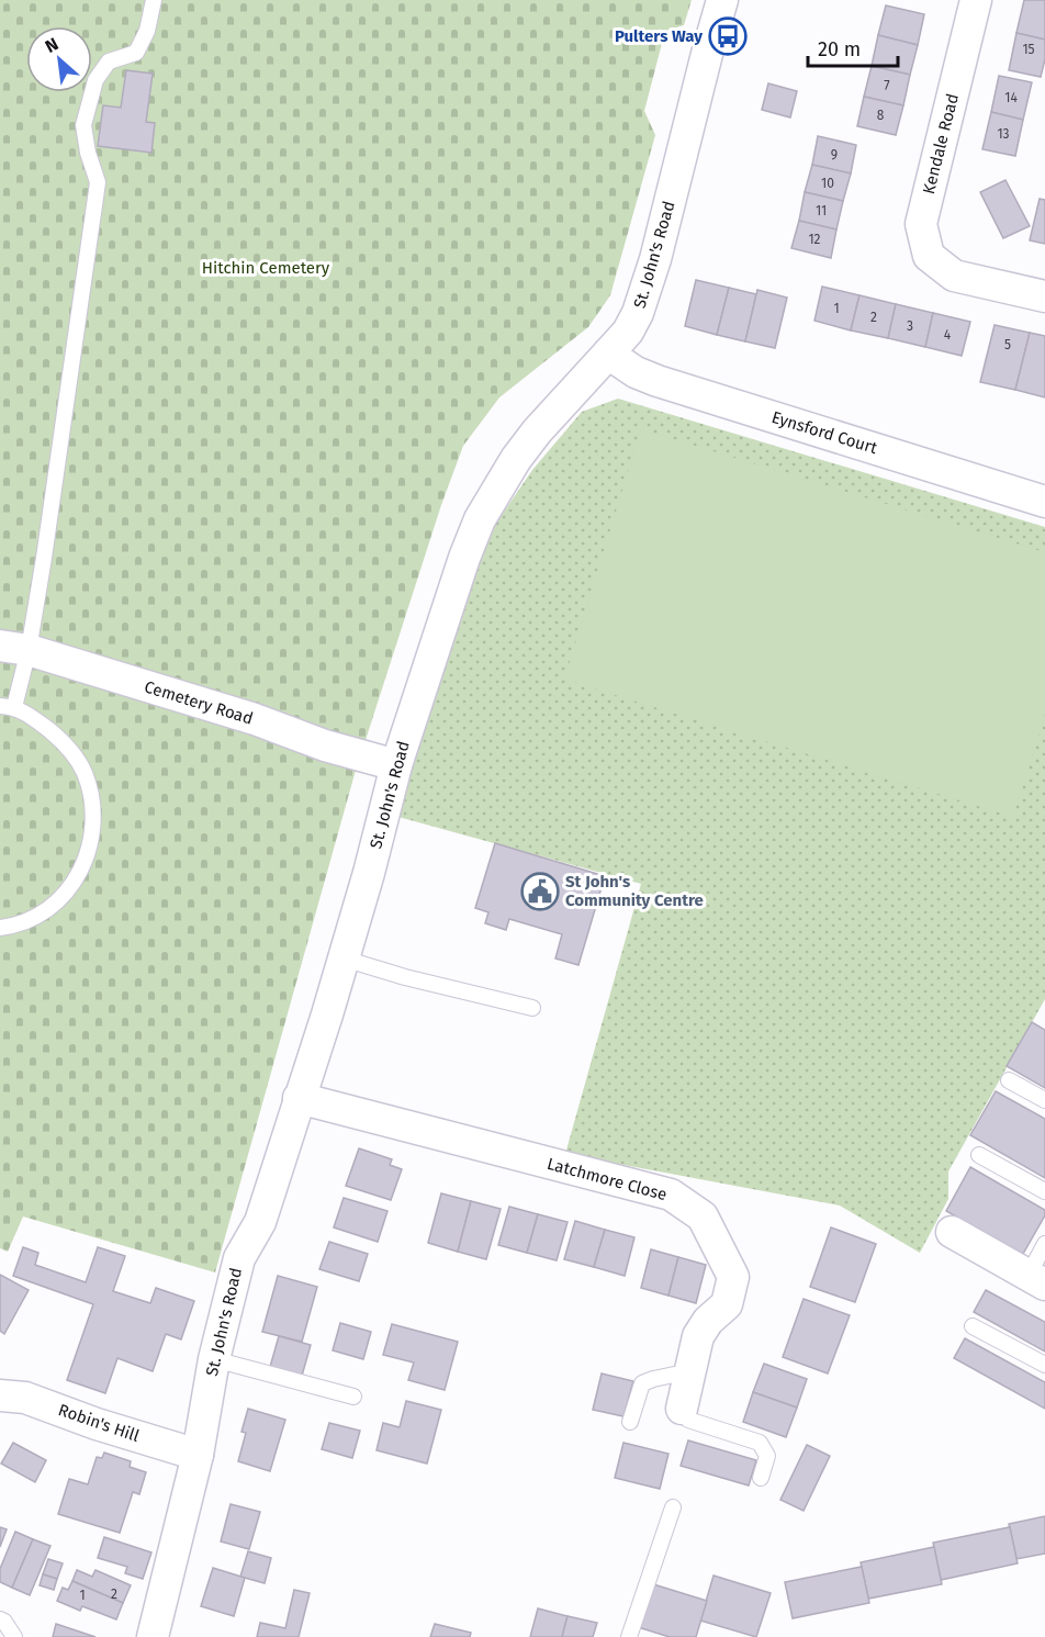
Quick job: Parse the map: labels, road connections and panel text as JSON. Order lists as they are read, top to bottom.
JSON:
{
  "streets": {
    "street": [
      "Kendale Road",
      "St. John's Road",
      "Eynsford Court",
      "Cemetery Road",
      "Latchmore Close",
      "Robin's Hill"
    ]
  },
  "crossings": [
    ["St. John's Road", "Eynsford Court"],
    ["St. John's Road", "Cemetery Road"],
    ["St. John's Road", "Latchmore Close"],
    ["St. John's Road", "Robin's Hill"]
  ],
  "parks": ["Hitchin Cemetery"],
  "places": {
    "bus stop": ["Pulters Way"],
    "public building": ["St John's Community Centre"]
  },
  "house_numbers": [
    "15",
    "7",
    "14",
    "8",
    "13",
    "9",
    "10",
    "11",
    "12",
    "1",
    "2",
    "3",
    "4",
    "5",
    "2",
    "1"
  ],
  "scale_bar": "20 m",
  "north": "top left"
}
